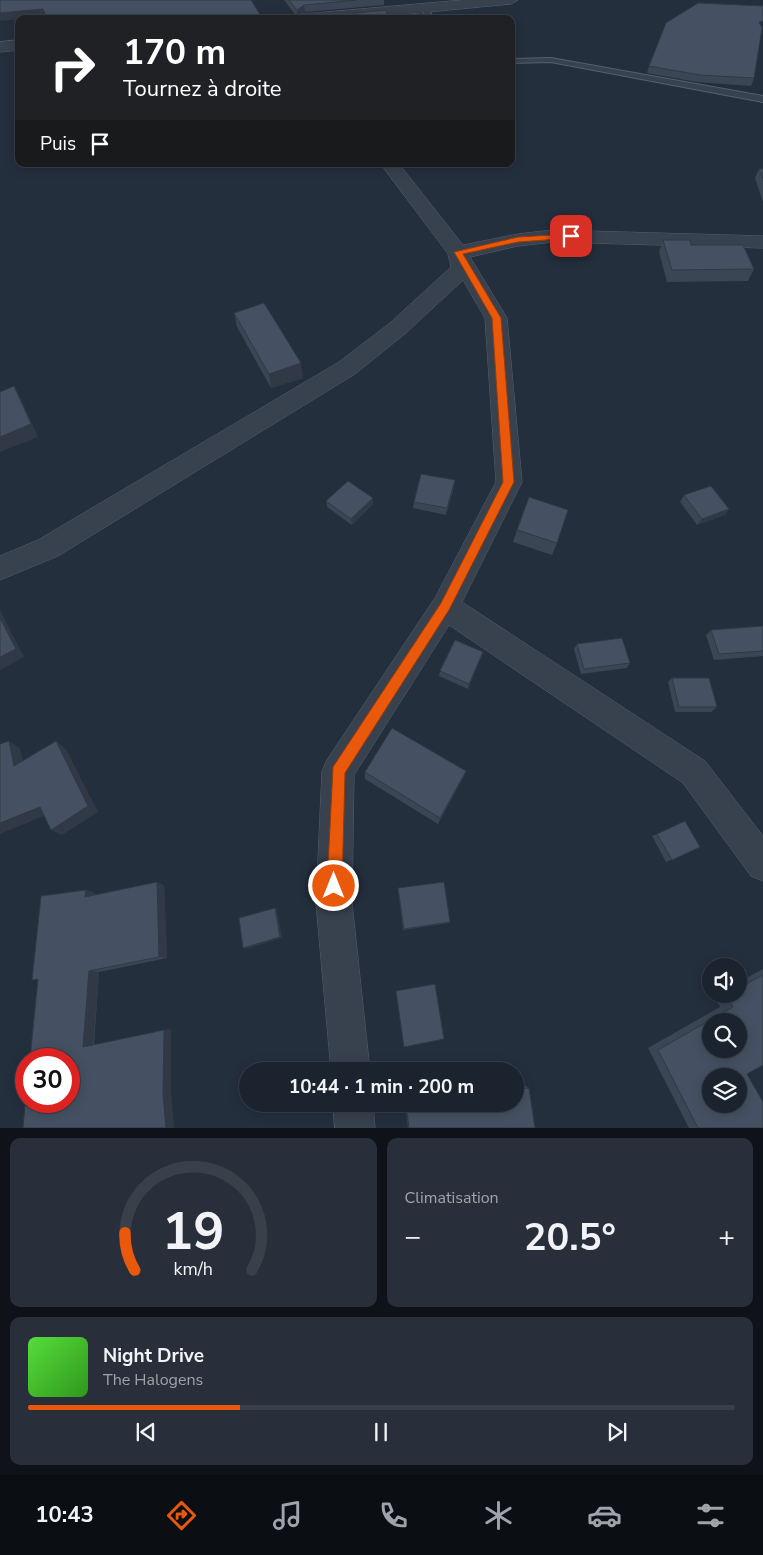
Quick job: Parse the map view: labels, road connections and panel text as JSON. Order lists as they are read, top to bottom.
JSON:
{
  "page": {
    "turn": ["170 m", "Tournez à droite"],
    "then": "Puis",
    "limit": "30",
    "trip": "10:44 · 1 min · 200 m",
    "tile": "Climatisation",
    "heat": ["−", "20.5°", "+"],
    "song": ["Night Drive", "The Halogens"],
    "tabs": "10:43",
    "gauge": ["19", "km/h"]
  }
}
